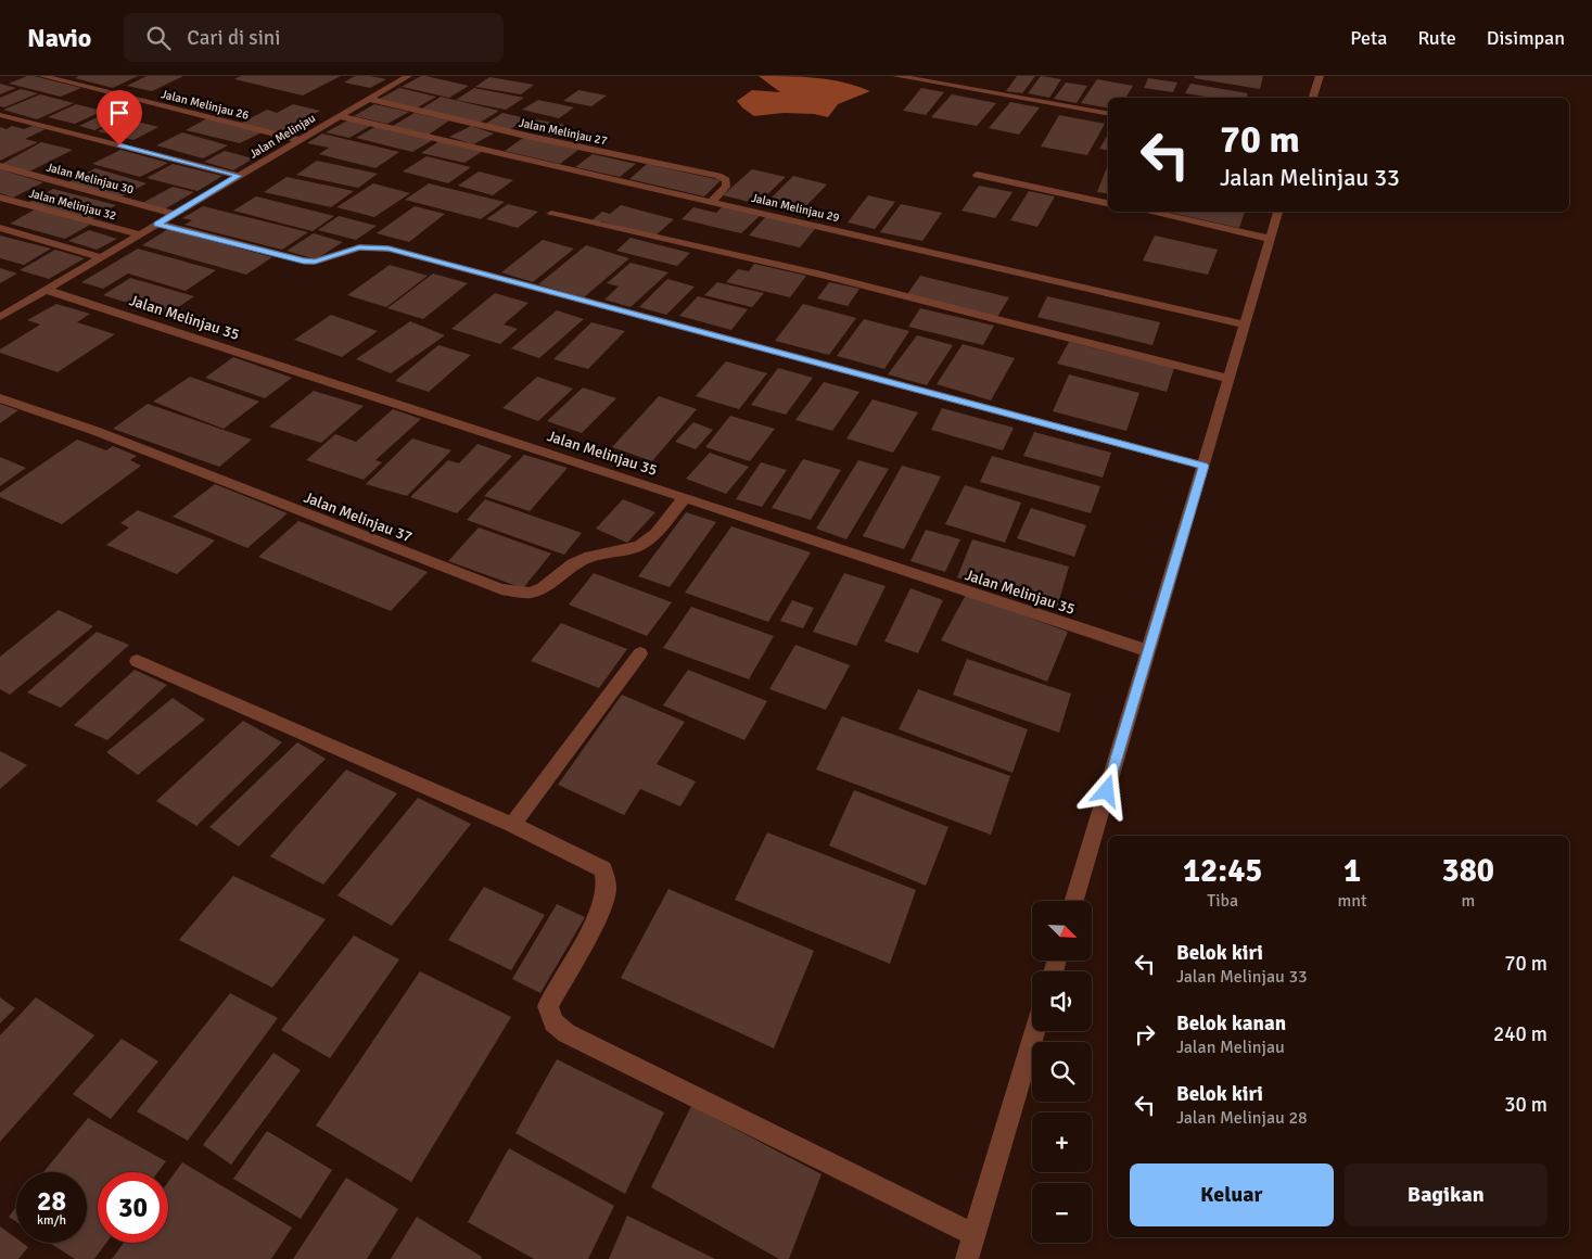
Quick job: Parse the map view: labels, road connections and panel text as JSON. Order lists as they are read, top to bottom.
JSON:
{
  "streets": {
    "street": [
      "Jalan Melinjau 26",
      "Jalan Melinjau 27",
      "Jalan Melinjau",
      "Jalan Melinjau 30",
      "Jalan Melinjau 32",
      "Jalan Melinjau 29",
      "Jalan Melinjau 35",
      "Jalan Melinjau 37"
    ]
  },
  "crossings": [
    ["Jalan Melinjau 26", "Jalan Melinjau"],
    ["Jalan Melinjau 27", "Jalan Melinjau"],
    ["Jalan Melinjau 27", "Jalan Melinjau 29"],
    ["Jalan Melinjau", "Jalan Melinjau 30"],
    ["Jalan Melinjau", "Jalan Melinjau 32"],
    ["Jalan Melinjau", "Jalan Melinjau 29"],
    ["Jalan Melinjau", "Jalan Melinjau 35"],
    ["Jalan Melinjau 35", "Jalan Melinjau 37"]
  ],
  "north": "bottom right",
  "page": {
    "header": "Navio",
    "search": "Cari di sini",
    "nav": ["Peta", "Rute", "Disimpan"],
    "turn": ["70 m", "Jalan Melinjau 33"],
    "eta": [
      "12:45",
      "Tiba",
      "1",
      "mnt",
      "380",
      "m"
    ],
    "map_buttons": ["+", "−"],
    "list": [
      {
        "name": "Belok kiri",
        "note": "Jalan Melinjau 33",
        "value": "70 m"
      },
      {
        "name": "Belok kanan",
        "note": "Jalan Melinjau",
        "value": "240 m"
      },
      {
        "name": "Belok kiri",
        "note": "Jalan Melinjau 28",
        "value": "30 m"
      }
    ],
    "buttons": ["Keluar", "Bagikan"],
    "speed": "28 km/h",
    "limit": "30"
  }
}
